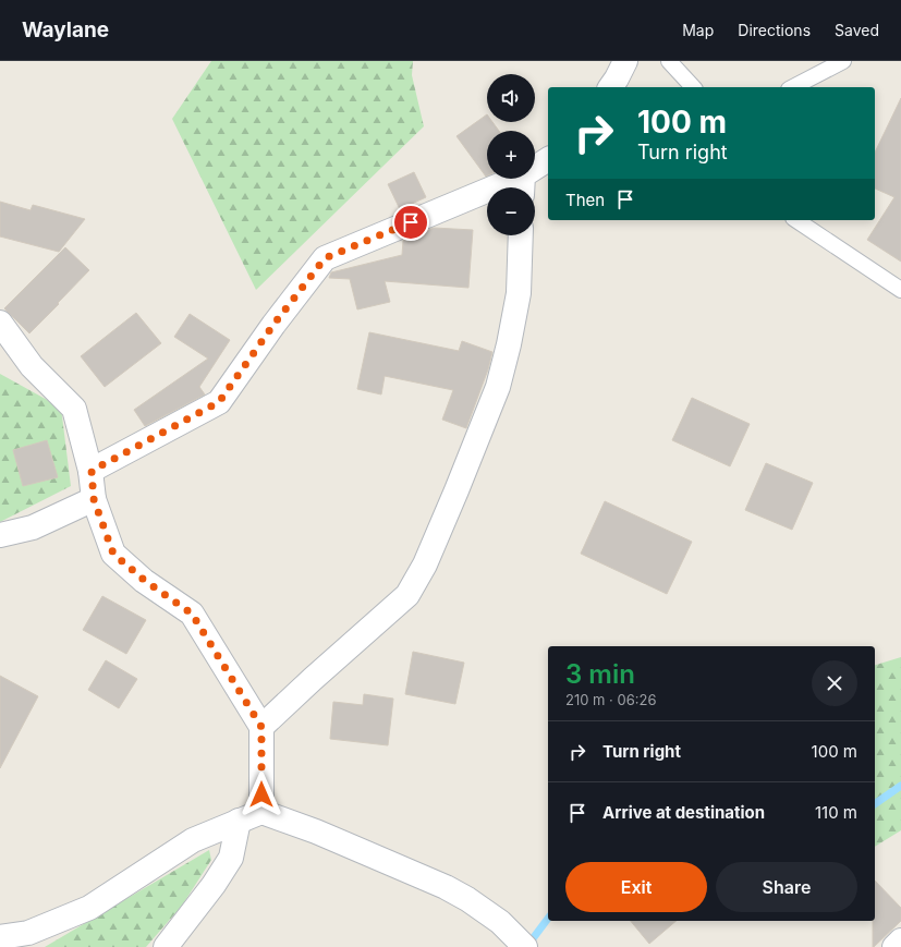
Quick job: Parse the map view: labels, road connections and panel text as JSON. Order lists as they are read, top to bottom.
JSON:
{
  "page": {
    "header": "Waylane",
    "nav": ["Map", "Directions", "Saved"],
    "map_buttons": ["+", "−"],
    "turn": ["100 m", "Turn right"],
    "then": "Then",
    "heading": ["3 min", "210 m · 06:26"],
    "list": [
      {
        "name": "Turn right",
        "value": "100 m"
      },
      {
        "name": "Arrive at destination",
        "value": "110 m"
      }
    ],
    "buttons": ["Exit", "Share"]
  }
}
